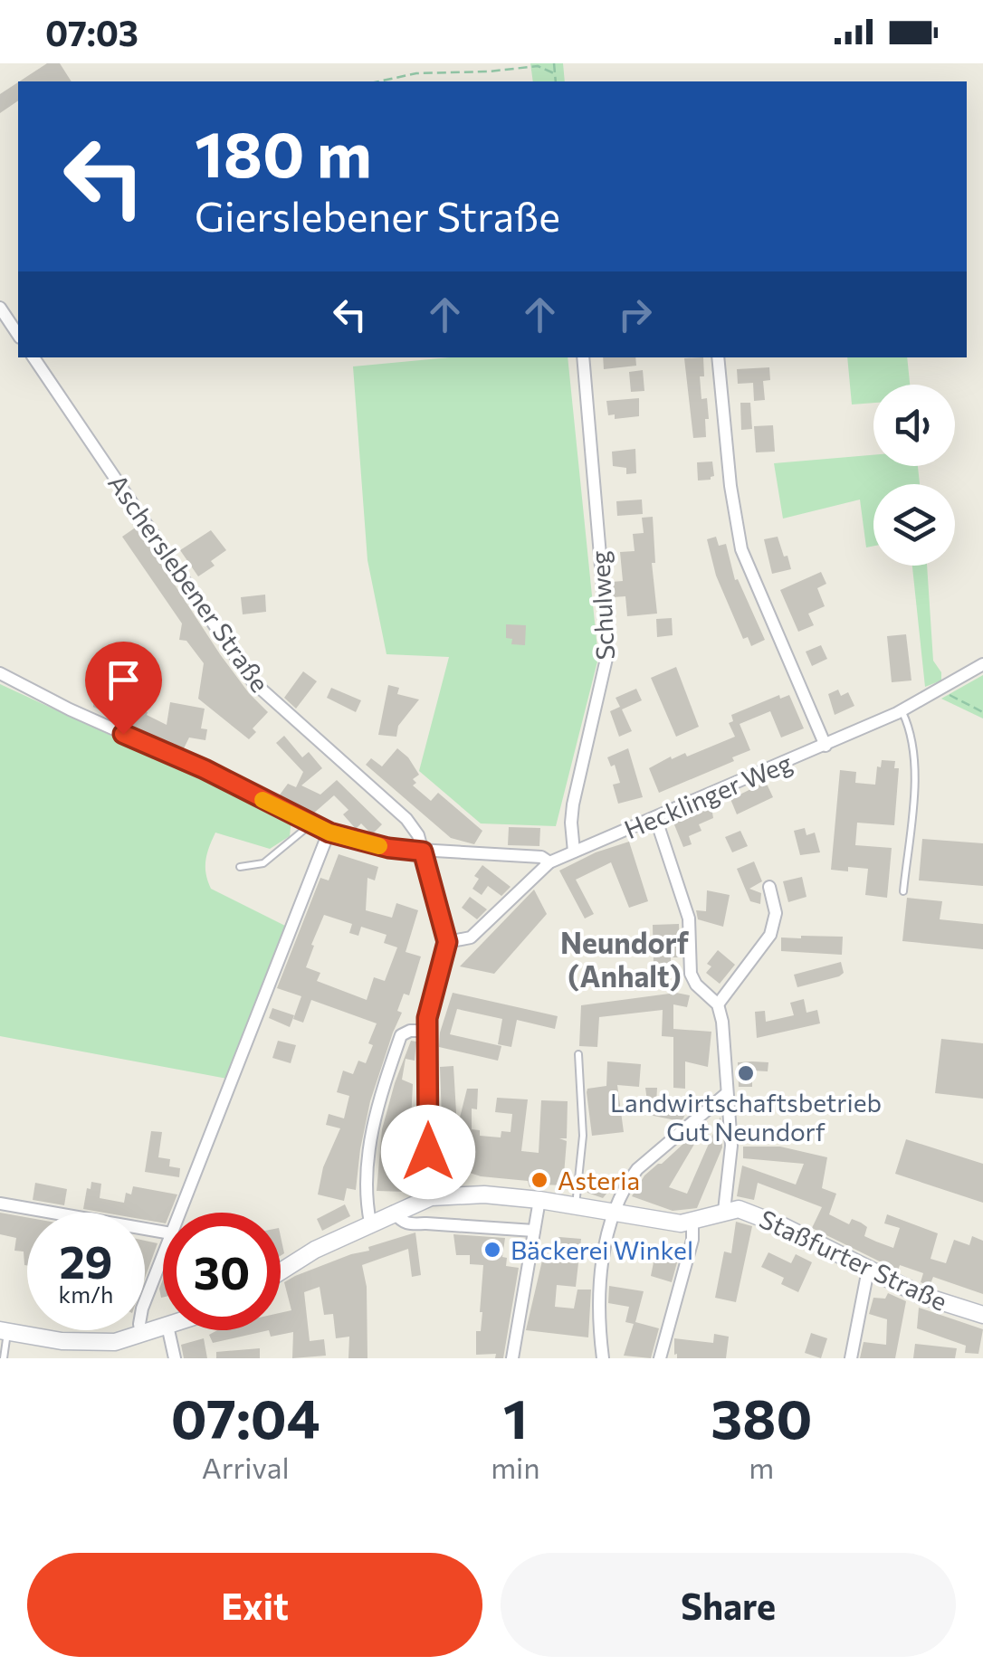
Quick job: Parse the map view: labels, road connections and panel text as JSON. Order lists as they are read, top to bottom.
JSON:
{
  "streets": {
    "main road": ["Staßfurter Straße"],
    "street": ["Ascherslebener Straße", "Schulweg", "Hecklinger Weg"]
  },
  "crossings": [
    ["Ascherslebener Straße", "Hecklinger Weg"],
    ["Schulweg", "Hecklinger Weg"]
  ],
  "districts": ["Neundorf (Anhalt)"],
  "places": ["Landwirtschaftsbetrieb Gut Neundorf", "Asteria", "Bäckerei Winkel"],
  "page": {
    "status": "07:03",
    "turn": ["180 m", "Gierslebener Straße"],
    "speed": "29 km/h",
    "limit": "30",
    "eta": [
      "07:04",
      "Arrival",
      "1",
      "min",
      "380",
      "m"
    ],
    "buttons": ["Exit", "Share"]
  }
}
